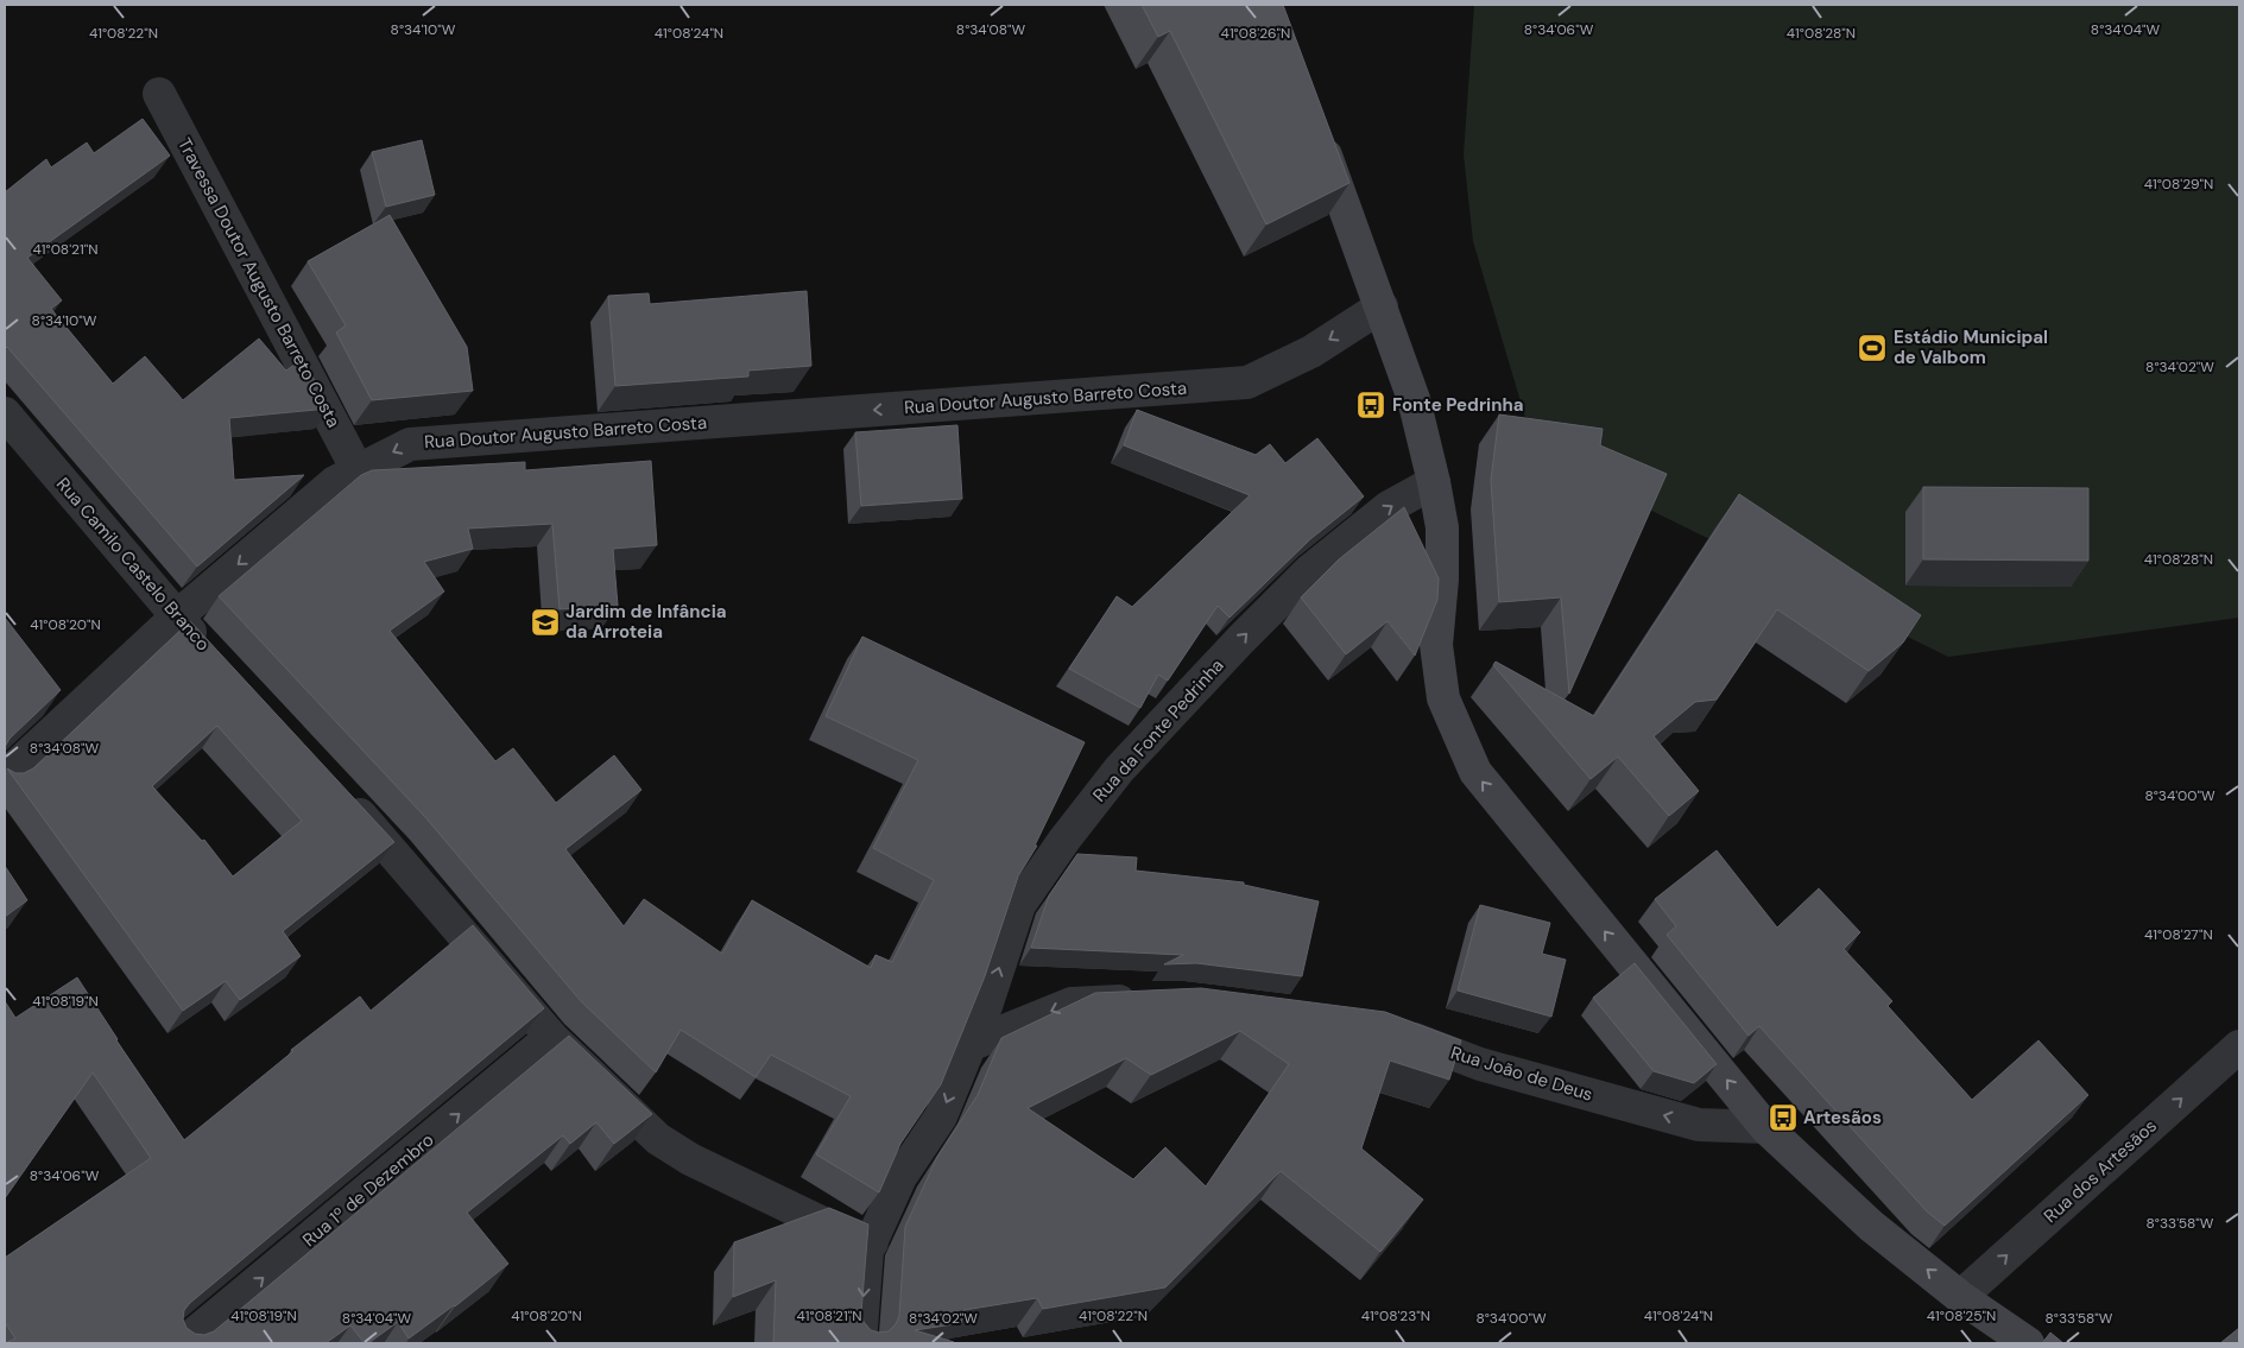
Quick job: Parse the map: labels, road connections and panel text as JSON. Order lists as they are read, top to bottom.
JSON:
{
  "streets": {
    "street": [
      "Travessa Doutor Augusto Barreto Costa",
      "Rua Doutor Augusto Barreto Costa",
      "Rua Camilo Castelo Branco",
      "Rua da Fonte Pedrinha",
      "Rua João de Deus",
      "Rua dos Artesãos",
      "Rua 1º de Dezembro"
    ]
  },
  "crossings": [
    ["Travessa Doutor Augusto Barreto Costa", "Rua Doutor Augusto Barreto Costa"],
    ["Rua Doutor Augusto Barreto Costa", "Rua Camilo Castelo Branco"]
  ],
  "one_way": [
    "Rua Doutor Augusto Barreto Costa",
    "Rua da Fonte Pedrinha",
    "Rua João de Deus",
    "Rua dos Artesãos",
    "Rua 1º de Dezembro"
  ],
  "places": {
    "sports": ["Estádio Municipal de Valbom"],
    "bus stop": ["Fonte Pedrinha", "Artesãos"],
    "school or university": ["Jardim de Infância da Arroteia"]
  },
  "coordinates": [
    "8°34'06\"W",
    "8°34'10\"W",
    "8°34'08\"W",
    "8°34'04\"W",
    "41°08'22\"N",
    "41°08'24\"N",
    "41°08'26\"N",
    "41°08'28\"N",
    "41°08'29\"N",
    "41°08'21\"N",
    "8°34'02\"W",
    "41°08'20\"N",
    "8°34'00\"W",
    "41°08'27\"N",
    "41°08'19\"N",
    "8°33'58\"W",
    "41°08'23\"N",
    "41°08'25\"N"
  ]
}
